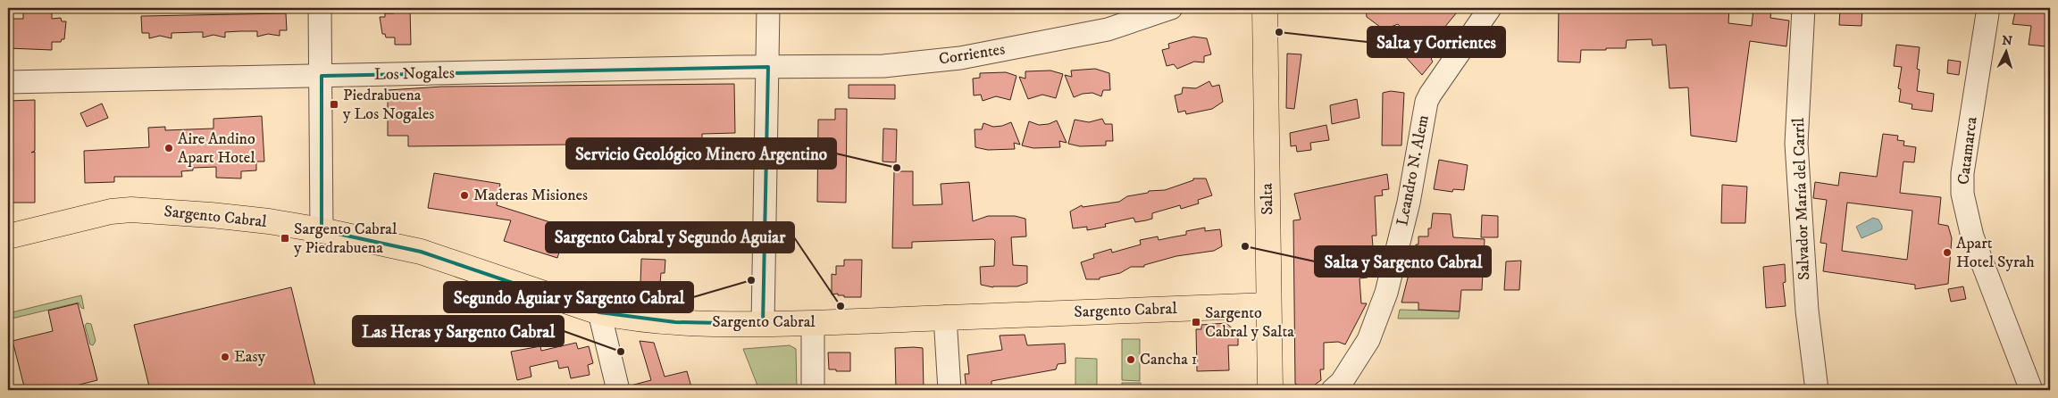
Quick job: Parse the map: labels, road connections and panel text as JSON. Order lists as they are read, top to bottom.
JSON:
{
  "streets": {
    "main road": ["Salta", "Sargento Cabral"],
    "street": [
      "Corrientes",
      "Los Nogales",
      "Catamarca",
      "Leandro N. Alem",
      "Salvador María del Carril"
    ]
  },
  "crossings": [
    ["Corrientes", "Los Nogales"],
    ["Salta", "Sargento Cabral"]
  ],
  "places": {
    "other": [
      "Salta y Corrientes",
      "Aire Andino Apart Hotel",
      "Servicio Geológico Minero Argentino",
      "Maderas Misiones",
      "Salta y Sargento Cabral",
      "Apart Hotel Syrah",
      "Segundo Aguiar y Sargento Cabral",
      "Sargento Cabral y Segundo Aguiar",
      "Las Heras y Sargento Cabral",
      "Easy",
      "Cancha 1"
    ],
    "transit": ["Piedrabuena y Los Nogales", "Sargento Cabral y Piedrabuena", "Sargento Cabral y Salta"]
  },
  "north": "top"
}
